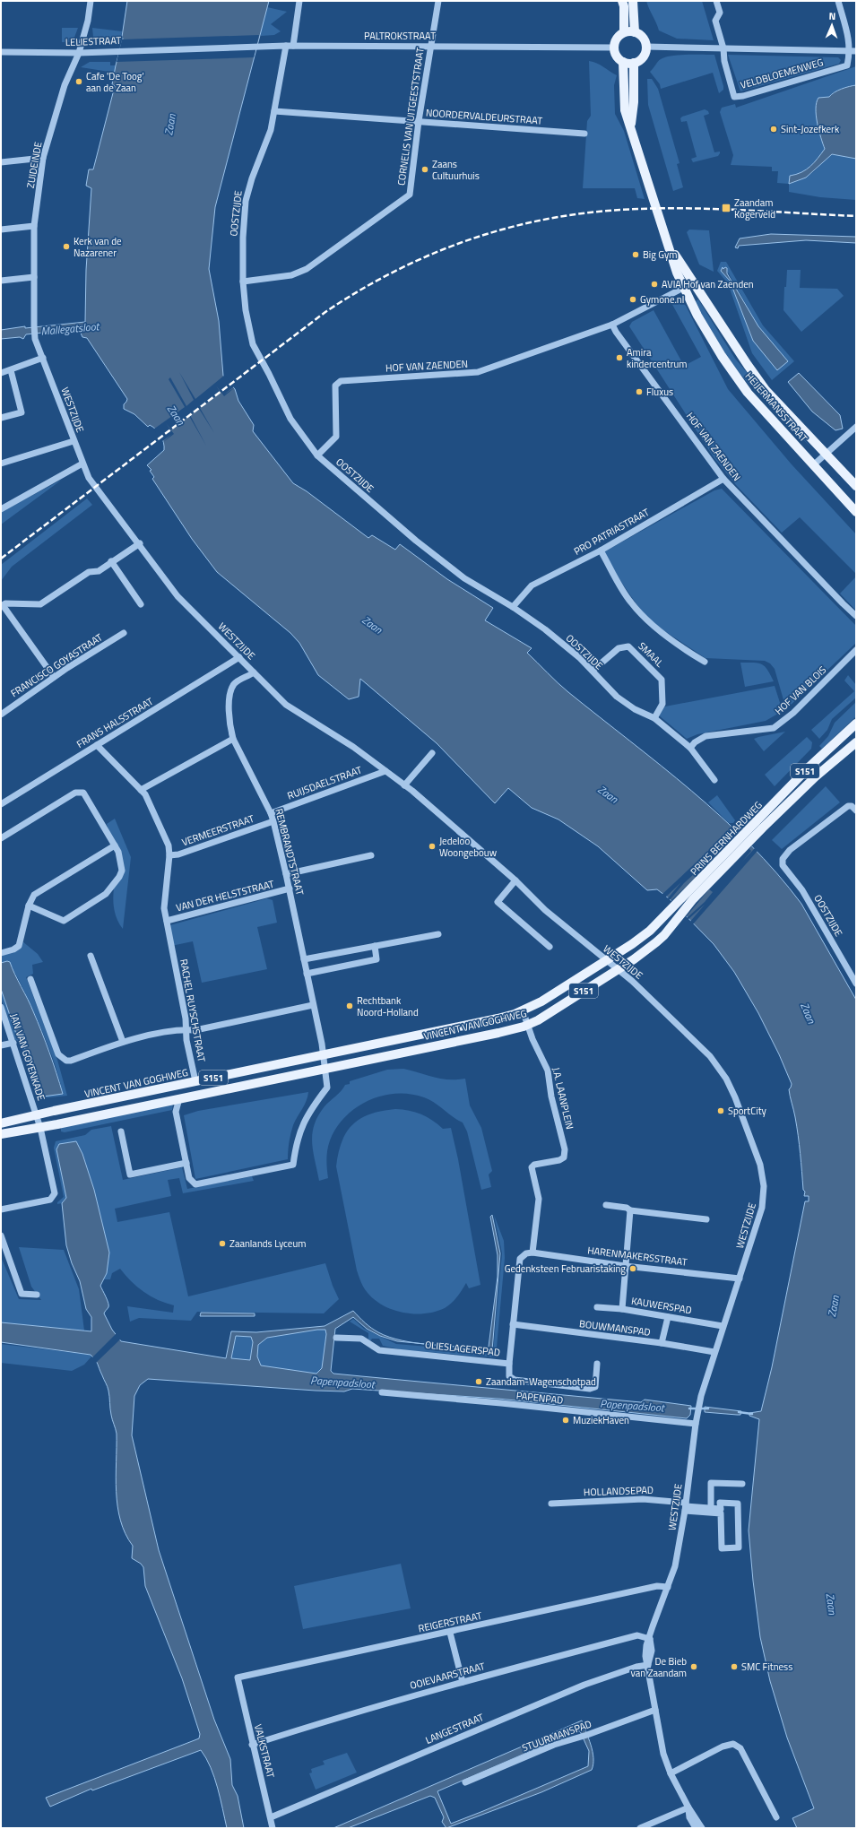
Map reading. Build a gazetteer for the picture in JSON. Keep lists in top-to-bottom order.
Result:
{
  "streets": {
    "main road": [
      "HEIJERMANSSTRAAT",
      "S151",
      "PRINS BERNHARDWEG",
      "VINCENT VAN GOGHWEG"
    ],
    "street": [
      "PALTROKSTRAAT",
      "LELIESTRAAT",
      "VELDBLOEMENWEG",
      "CORNELIS VAN UITGEESTSTRAAT",
      "NOORDERVALDEURSTRAAT",
      "ZUIDEINDE",
      "OOSTZIJDE",
      "HOF VAN ZAENDEN",
      "WESTZIJDE",
      "PRO PATRIASTRAAT",
      "SMAAL",
      "FRANCISCO GOYASTRAAT",
      "HOF VAN BLOIS",
      "FRANS HALSSTRAAT",
      "RUIJSDAELSTRAAT",
      "VERMEERSTRAAT",
      "REMBRANDTSTRAAT",
      "VAN DER HELSTSTRAAT",
      "RACHEL RUYSCHSTRAAT",
      "JAN VAN GOYENKADE",
      "J.A. LAANPLEIN",
      "HARENMAKERSSTRAAT",
      "KAUWERSPAD",
      "BOUWMANSPAD",
      "OLIESLAGERSPAD",
      "PAPENPAD",
      "HOLLANDSEPAD",
      "REIGERSTRAAT",
      "OOIEVAARSTRAAT",
      "LANGESTRAAT",
      "STUURMANSPAD",
      "VALKSTRAAT"
    ]
  },
  "crossings": [
    ["PALTROKSTRAAT", "LELIESTRAAT"],
    ["PALTROKSTRAAT", "VELDBLOEMENWEG"],
    ["PALTROKSTRAAT", "CORNELIS VAN UITGEESTSTRAAT"],
    ["PALTROKSTRAAT", "OOSTZIJDE"],
    ["PALTROKSTRAAT", "HEIJERMANSSTRAAT"],
    ["LELIESTRAAT", "ZUIDEINDE"],
    ["VELDBLOEMENWEG", "HEIJERMANSSTRAAT"],
    ["CORNELIS VAN UITGEESTSTRAAT", "NOORDERVALDEURSTRAAT"],
    ["CORNELIS VAN UITGEESTSTRAAT", "OOSTZIJDE"],
    ["NOORDERVALDEURSTRAAT", "OOSTZIJDE"],
    ["ZUIDEINDE", "WESTZIJDE"],
    ["OOSTZIJDE", "HOF VAN ZAENDEN"],
    ["OOSTZIJDE", "PRO PATRIASTRAAT"],
    ["OOSTZIJDE", "SMAAL"],
    ["OOSTZIJDE", "HOF VAN BLOIS"],
    ["HOF VAN ZAENDEN", "HEIJERMANSSTRAAT"],
    ["HOF VAN ZAENDEN", "PRO PATRIASTRAAT"],
    ["WESTZIJDE", "FRANS HALSSTRAAT"],
    ["WESTZIJDE", "RUIJSDAELSTRAAT"],
    ["WESTZIJDE", "PRINS BERNHARDWEG"],
    ["WESTZIJDE", "REMBRANDTSTRAAT"],
    ["WESTZIJDE", "VINCENT VAN GOGHWEG"],
    ["WESTZIJDE", "HARENMAKERSSTRAAT"],
    ["WESTZIJDE", "KAUWERSPAD"],
    ["WESTZIJDE", "BOUWMANSPAD"],
    ["WESTZIJDE", "PAPENPAD"],
    ["WESTZIJDE", "HOLLANDSEPAD"],
    ["WESTZIJDE", "REIGERSTRAAT"],
    ["WESTZIJDE", "OOIEVAARSTRAAT"],
    ["WESTZIJDE", "LANGESTRAAT"],
    ["WESTZIJDE", "STUURMANSPAD"],
    ["FRANS HALSSTRAAT", "RACHEL RUYSCHSTRAAT"],
    ["RUIJSDAELSTRAAT", "REMBRANDTSTRAAT"],
    ["VERMEERSTRAAT", "REMBRANDTSTRAAT"],
    ["VERMEERSTRAAT", "RACHEL RUYSCHSTRAAT"],
    ["PRINS BERNHARDWEG", "VINCENT VAN GOGHWEG"],
    ["REMBRANDTSTRAAT", "VAN DER HELSTSTRAAT"],
    ["REMBRANDTSTRAAT", "VINCENT VAN GOGHWEG"],
    ["VAN DER HELSTSTRAAT", "RACHEL RUYSCHSTRAAT"],
    ["RACHEL RUYSCHSTRAAT", "VINCENT VAN GOGHWEG"],
    ["VINCENT VAN GOGHWEG", "JAN VAN GOYENKADE"],
    ["VINCENT VAN GOGHWEG", "J.A. LAANPLEIN"],
    ["J.A. LAANPLEIN", "HARENMAKERSSTRAAT"],
    ["REIGERSTRAAT", "VALKSTRAAT"],
    ["OOIEVAARSTRAAT", "VALKSTRAAT"],
    ["LANGESTRAAT", "VALKSTRAAT"]
  ],
  "water": ["Zaan", "Mallegatsloot", "Papenpadsloot"],
  "places": {
    "other": [
      "Cafe 'De Toog' aan de Zaan",
      "Sint-Jozefkerk",
      "Zaans Cultuurhuis",
      "Kerk van de Nazarener",
      "Big Gym",
      "AVIA Hof van Zaenden",
      "Gymone.nl",
      "Amira kindercentrum",
      "Fluxus",
      "Jedeloo Woongebouw",
      "Rechtbank Noord-Holland",
      "SportCity",
      "Zaanlands Lyceum",
      "Gedenksteen Februaristaking",
      "Zaandam-Wagenschotpad",
      "MuziekHaven",
      "De Bieb van Zaandam",
      "SMC Fitness"
    ],
    "transit": ["Zaandam Kogerveld"]
  },
  "north": "top"
}
